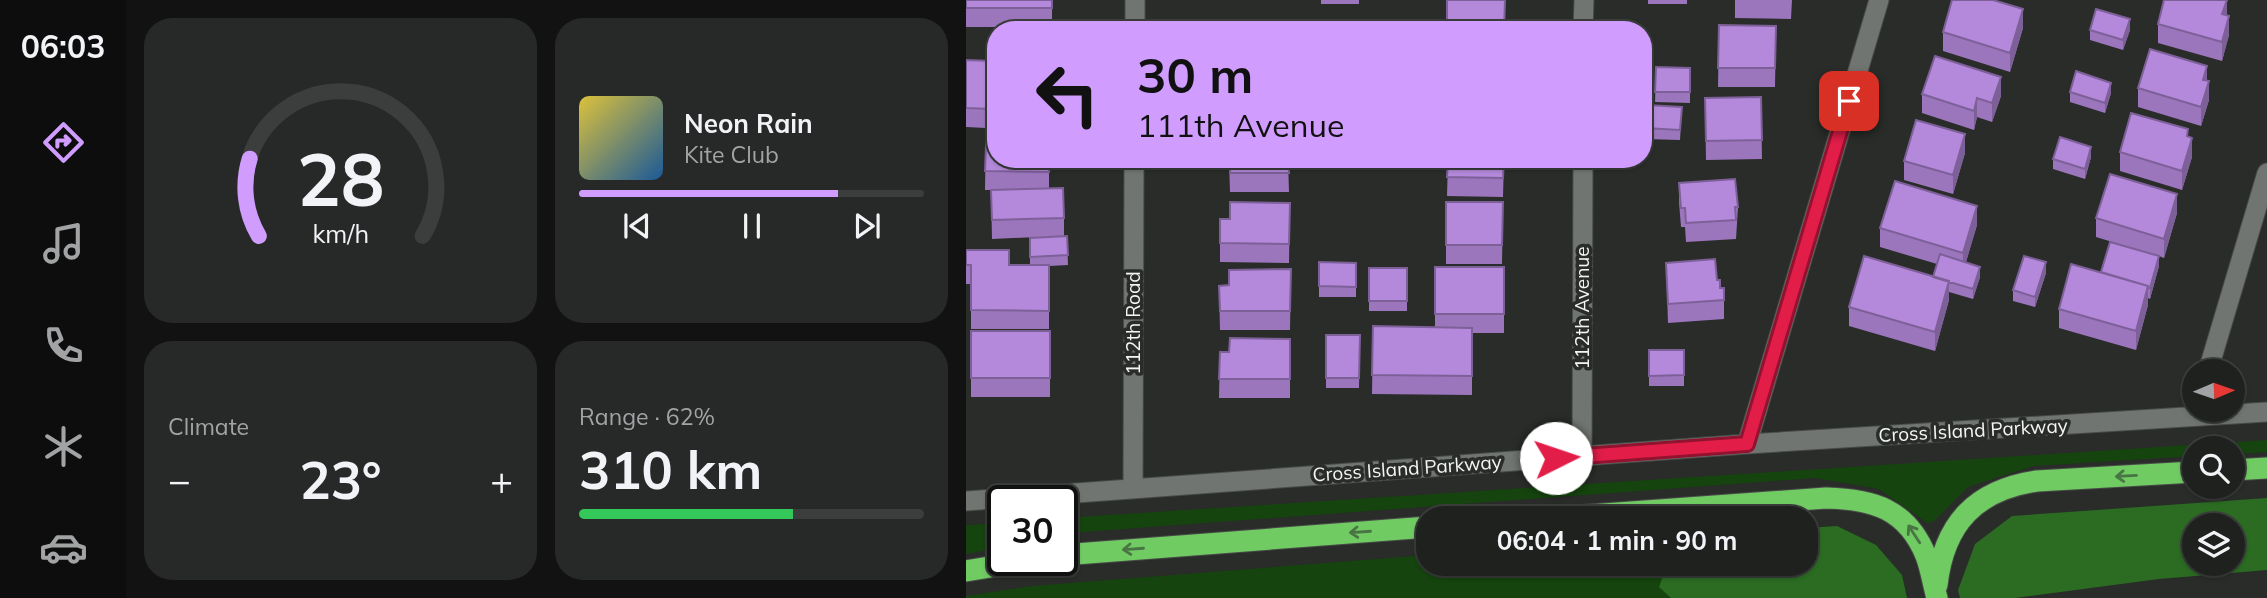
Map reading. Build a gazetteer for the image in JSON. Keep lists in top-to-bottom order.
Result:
{
  "streets": {
    "street": ["112th Avenue", "112th Road", "Cross Island Parkway"]
  },
  "crossings": [
    ["112th Avenue", "Cross Island Parkway"],
    ["112th Road", "Cross Island Parkway"]
  ],
  "north": "right",
  "page": {
    "tabs": "06:03",
    "turn": ["30 m", "111th Avenue"],
    "song": ["Neon Rain", "Kite Club"],
    "tile": [
      "Climate",
      ["Range · 62%", "310 km"]
    ],
    "heat": ["−", "23°", "+"],
    "limit": "30",
    "trip": "06:04 · 1 min · 90 m",
    "gauge": ["28", "km/h"]
  }
}
